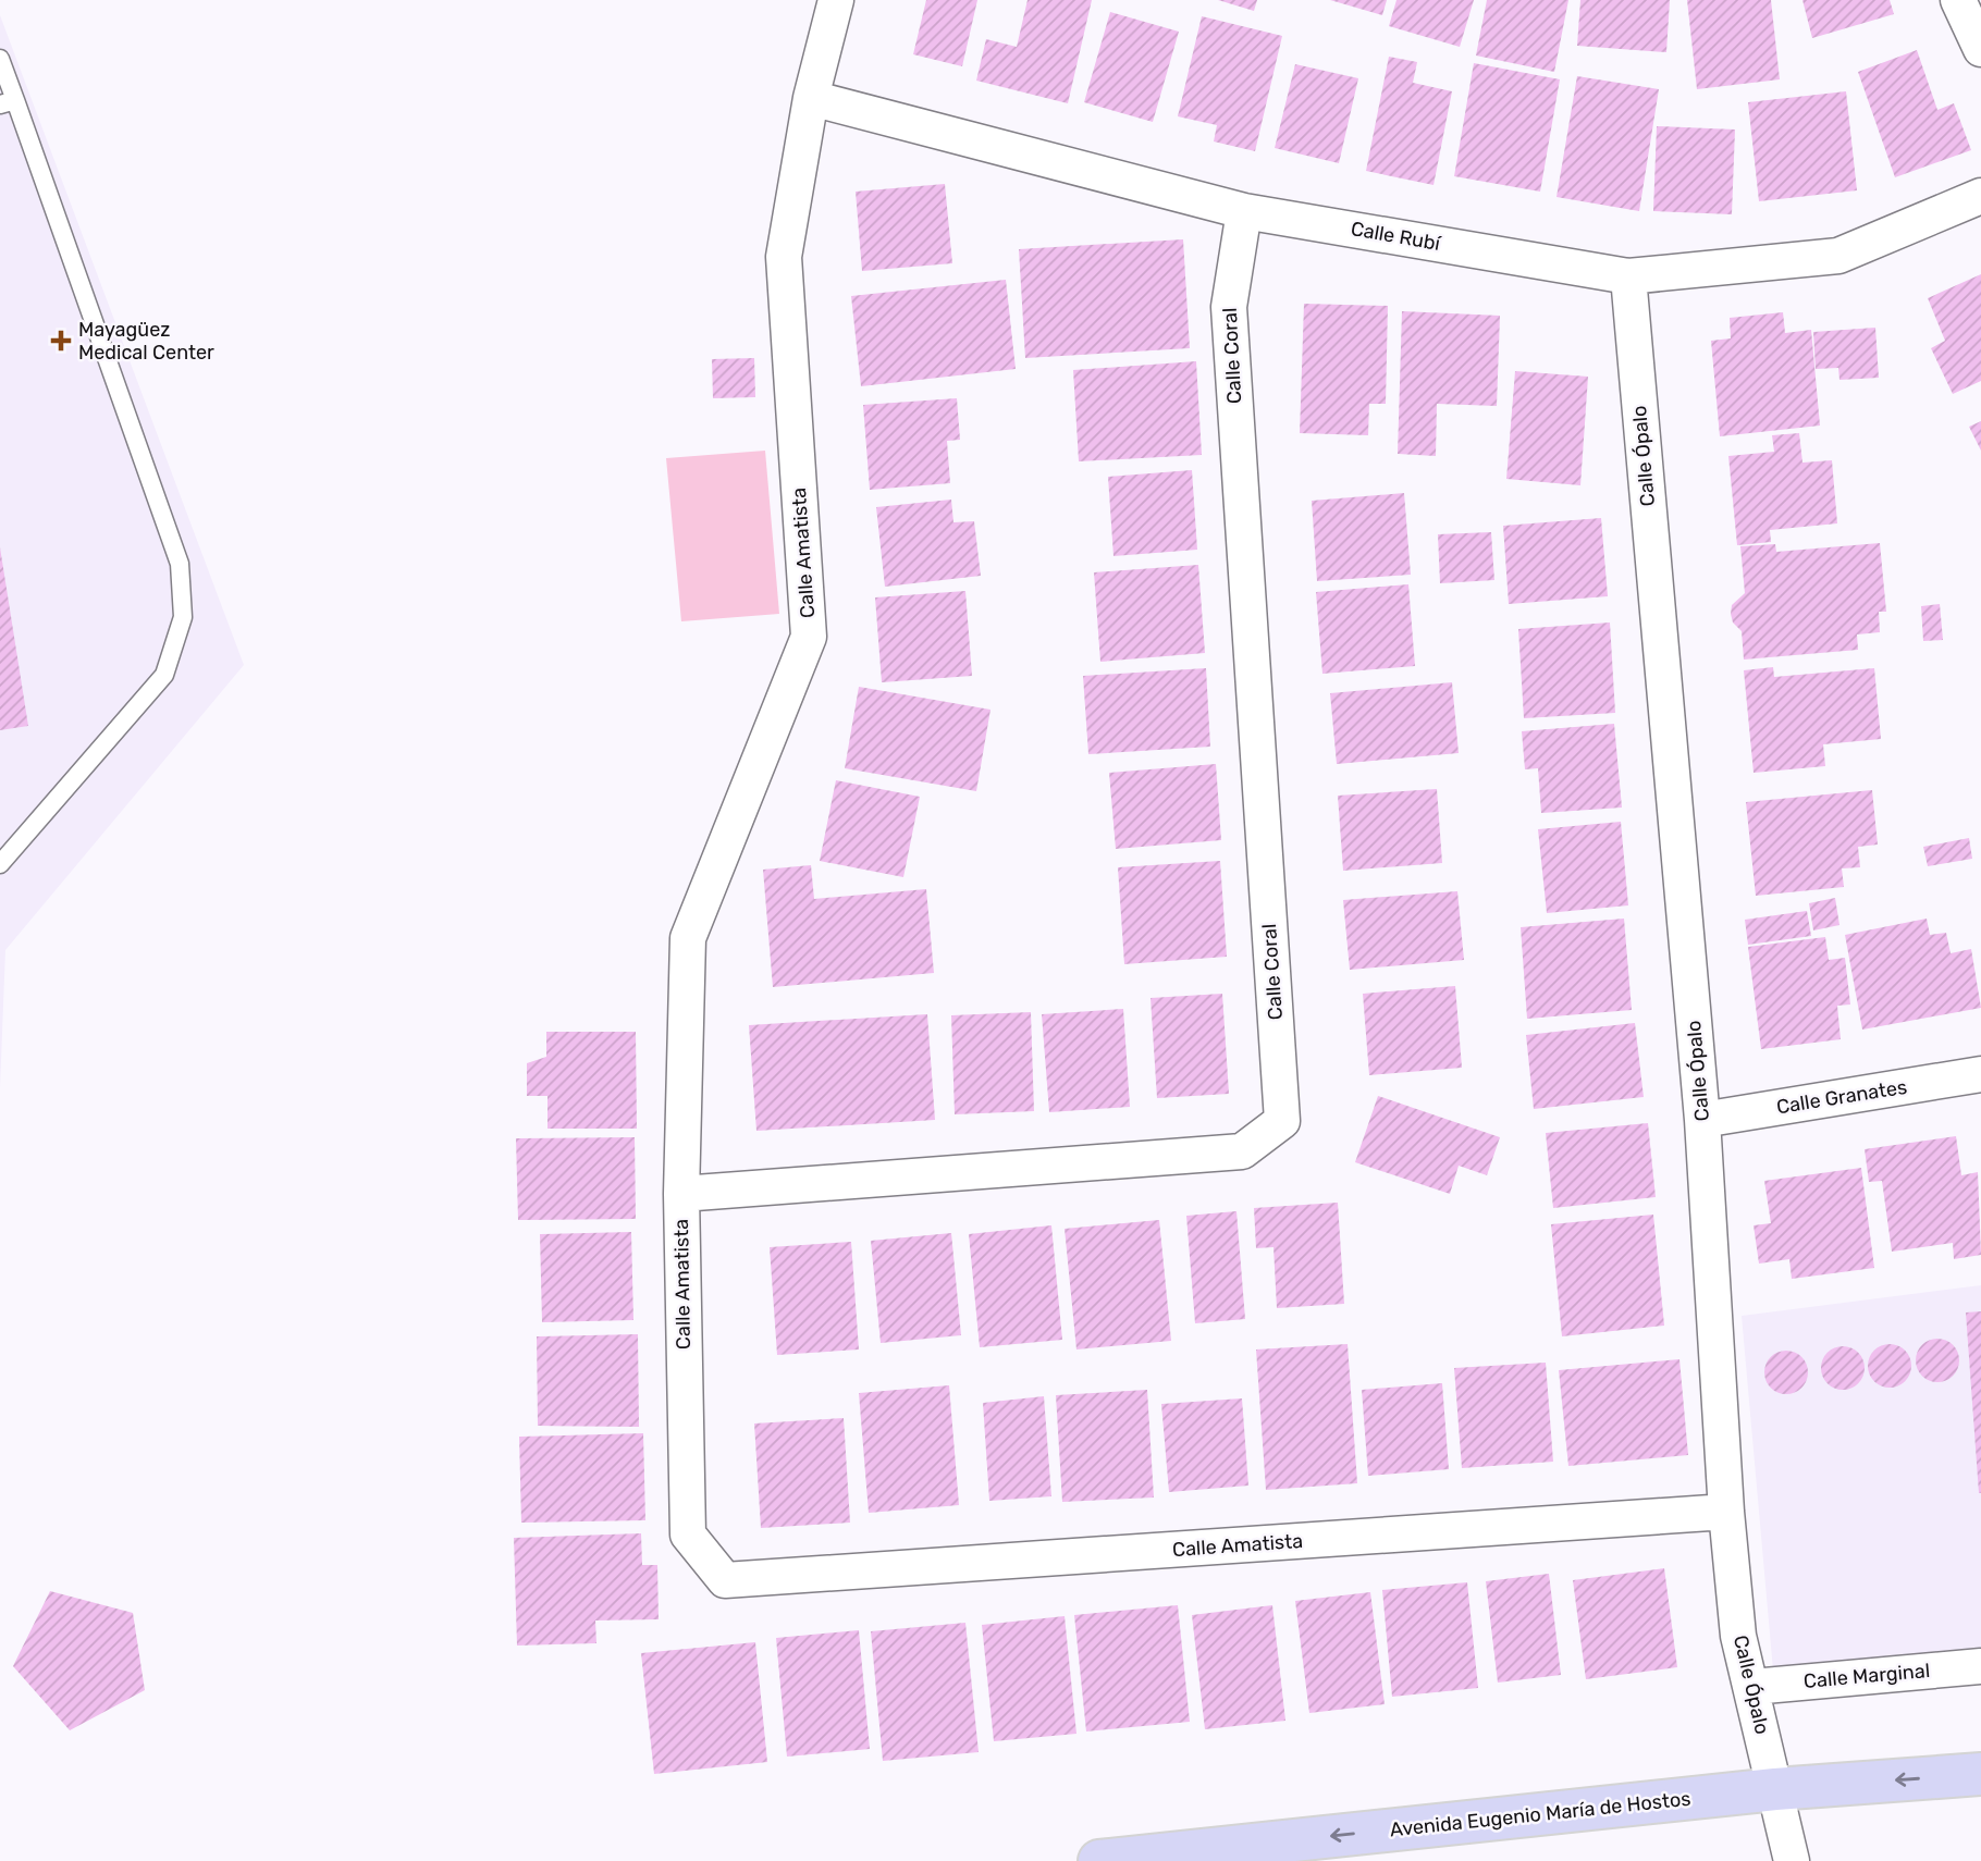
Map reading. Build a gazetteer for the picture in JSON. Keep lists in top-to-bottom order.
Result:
{
  "streets": {
    "highway": ["Avenida Eugenio María de Hostos"],
    "street": [
      "Calle Rubí",
      "Calle Coral",
      "Calle Ópalo",
      "Calle Amatista",
      "Calle Granates",
      "Calle Marginal"
    ]
  },
  "crossings": [
    ["Calle Rubí", "Calle Coral"],
    ["Calle Rubí", "Calle Ópalo"],
    ["Calle Rubí", "Calle Amatista"],
    ["Calle Coral", "Calle Amatista"],
    ["Calle Ópalo", "Calle Amatista"],
    ["Calle Ópalo", "Calle Granates"],
    ["Calle Ópalo", "Calle Marginal"],
    ["Calle Ópalo", "Avenida Eugenio María de Hostos"]
  ],
  "one_way": ["Avenida Eugenio María de Hostos"],
  "places": {
    "health": ["Mayagüez Medical Center"]
  }
}
